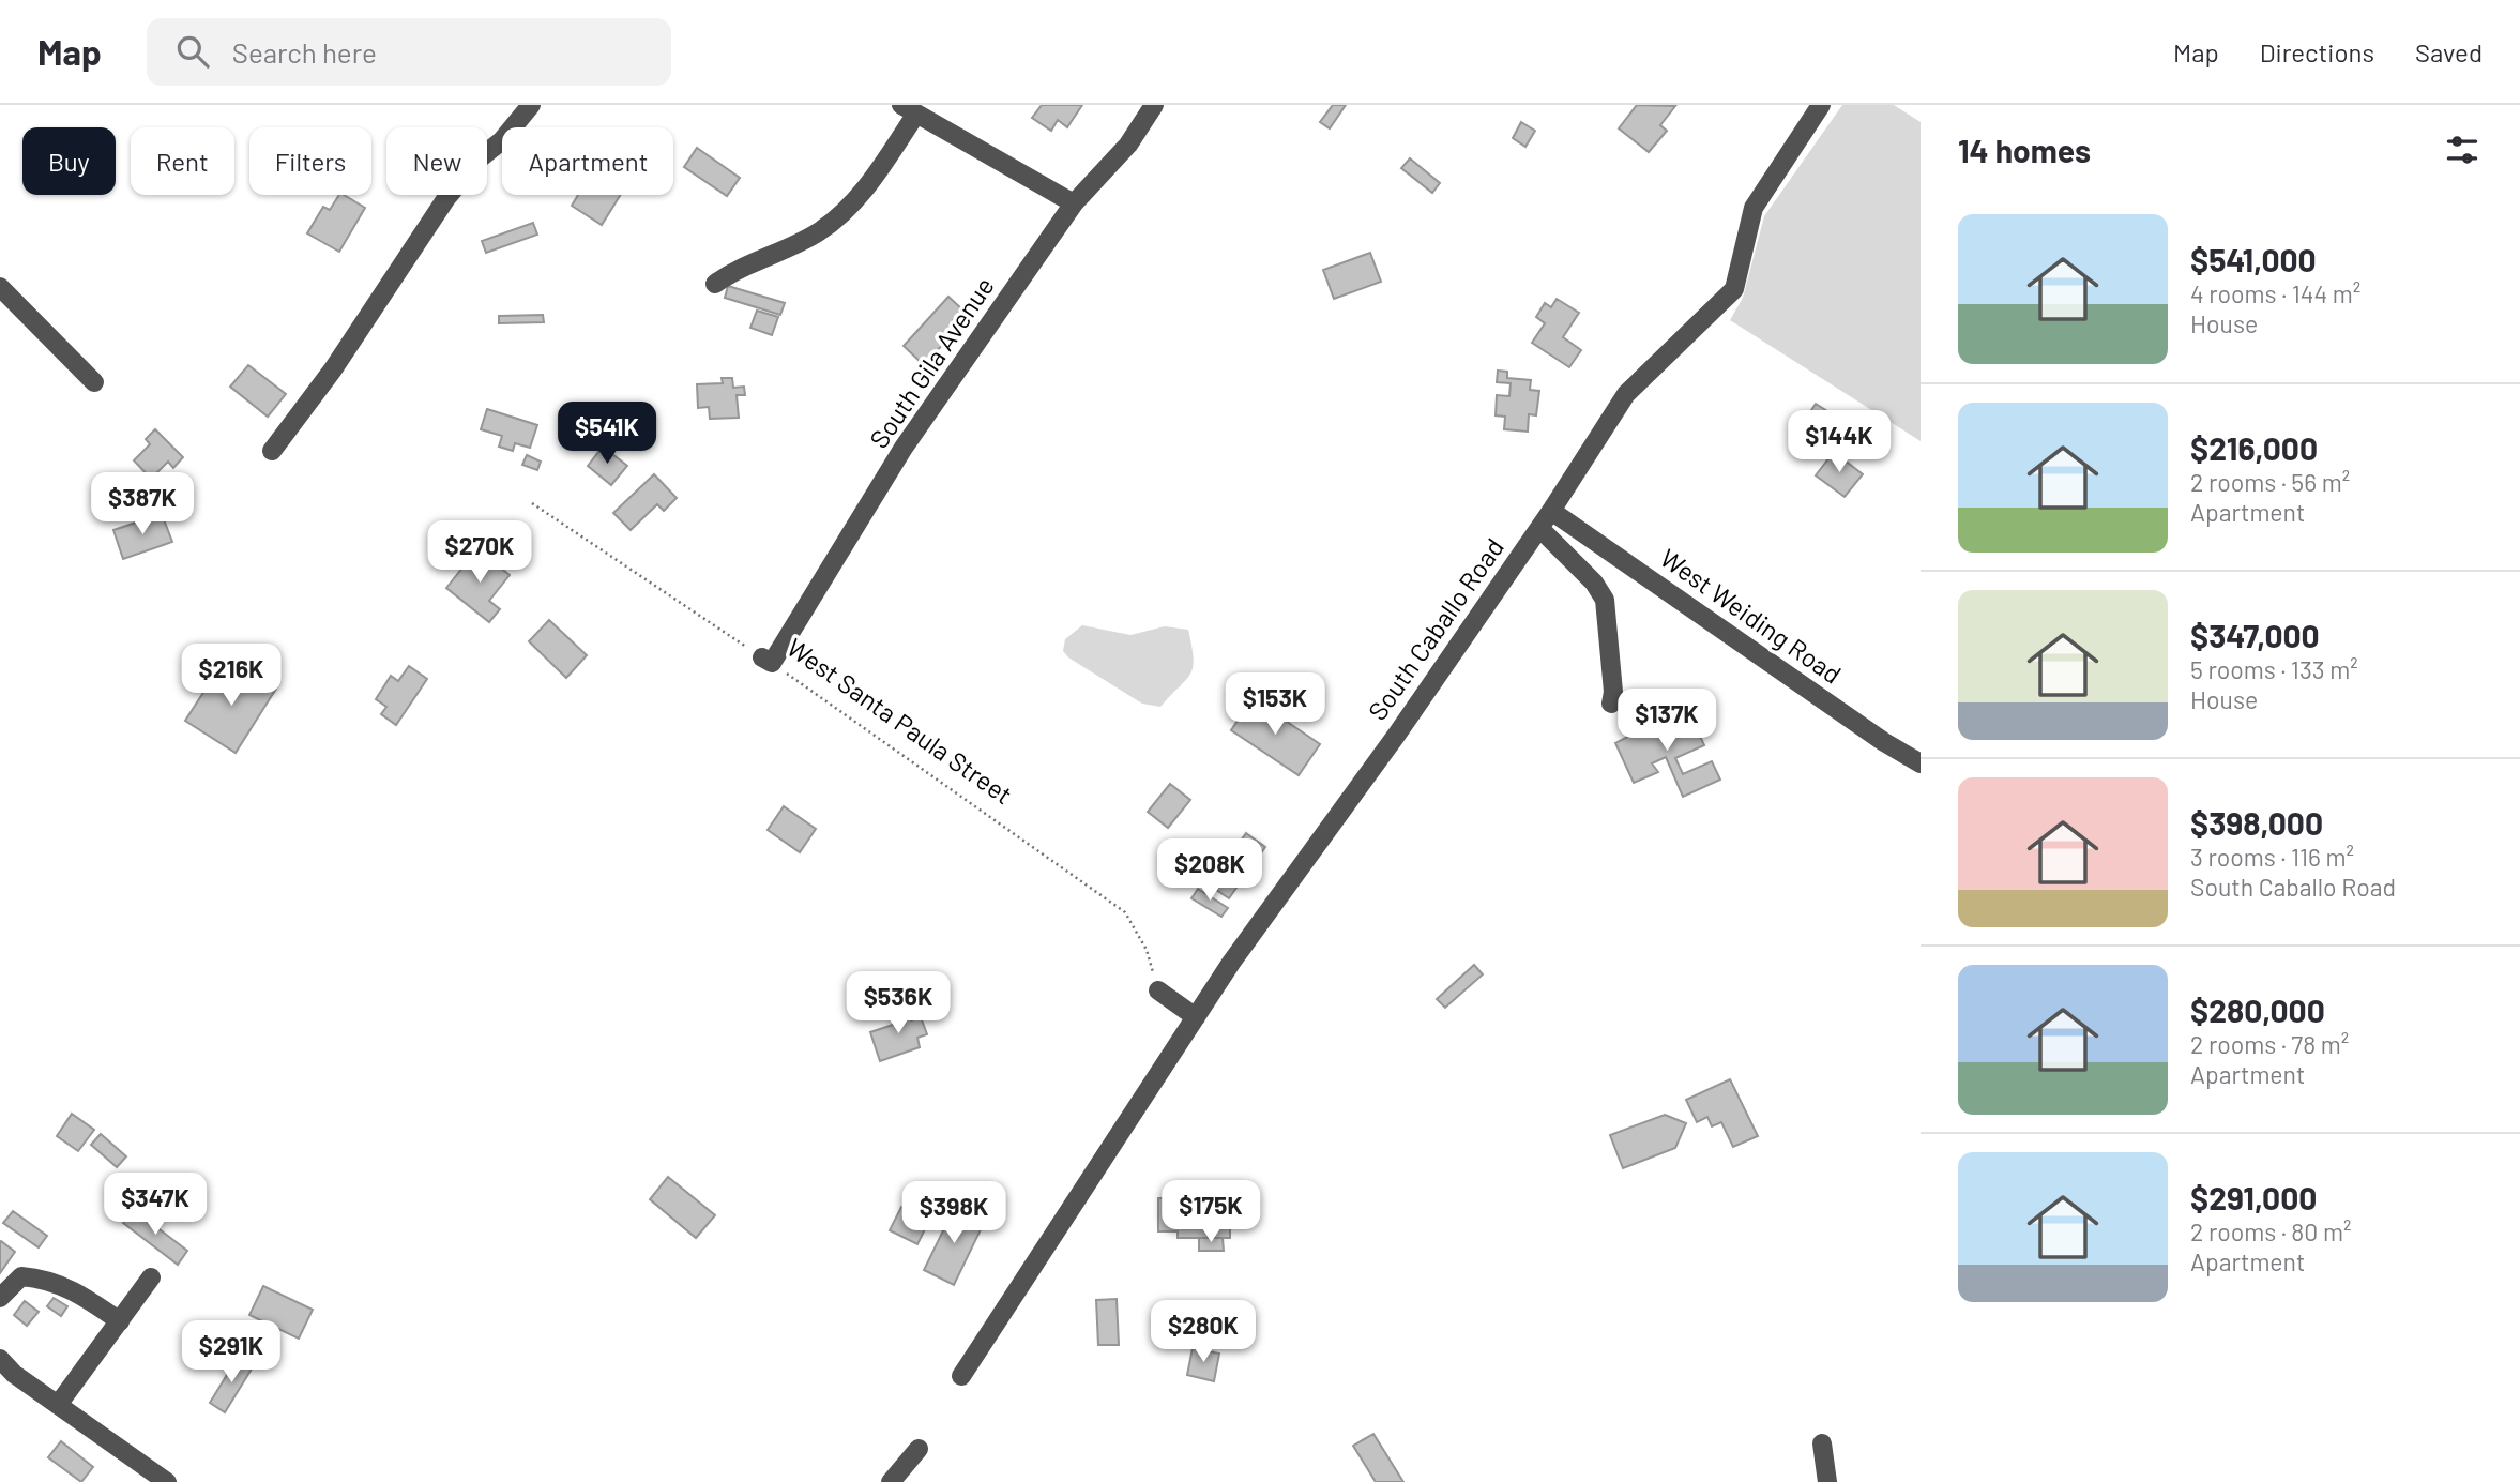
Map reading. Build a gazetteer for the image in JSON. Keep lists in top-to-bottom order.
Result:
{
  "streets": {
    "street": ["South Gila Avenue", "West Weiding Road", "South Caballo Road"],
    "path": ["West Santa Paula Street"]
  },
  "crossings": [
    ["South Gila Avenue", "West Santa Paula Street"],
    ["West Weiding Road", "South Caballo Road"]
  ],
  "page": {
    "header": "Map",
    "search": "Search here",
    "nav": ["Map", "Directions", "Saved"],
    "heading": "14 homes",
    "chip": [
      "Buy",
      "Rent",
      "Filters",
      "New",
      "Apartment"
    ],
    "list": [
      {
        "name": "$541,000",
        "note": "4 rooms · 144 m² · House"
      },
      {
        "name": "$216,000",
        "note": "2 rooms · 56 m² · Apartment"
      },
      {
        "name": "$347,000",
        "note": "5 rooms · 133 m² · House"
      },
      {
        "name": "$398,000",
        "note": "3 rooms · 116 m² · South Caballo Road"
      },
      {
        "name": "$280,000",
        "note": "2 rooms · 78 m² · Apartment"
      },
      {
        "name": "$291,000",
        "note": "2 rooms · 80 m² · Apartment"
      }
    ],
    "price": [
      "$541K",
      "$144K",
      "$387K",
      "$270K",
      "$216K",
      "$153K",
      "$137K",
      "$208K",
      "$536K",
      "$347K",
      "$175K",
      "$398K",
      "$280K",
      "$291K"
    ]
  }
}
